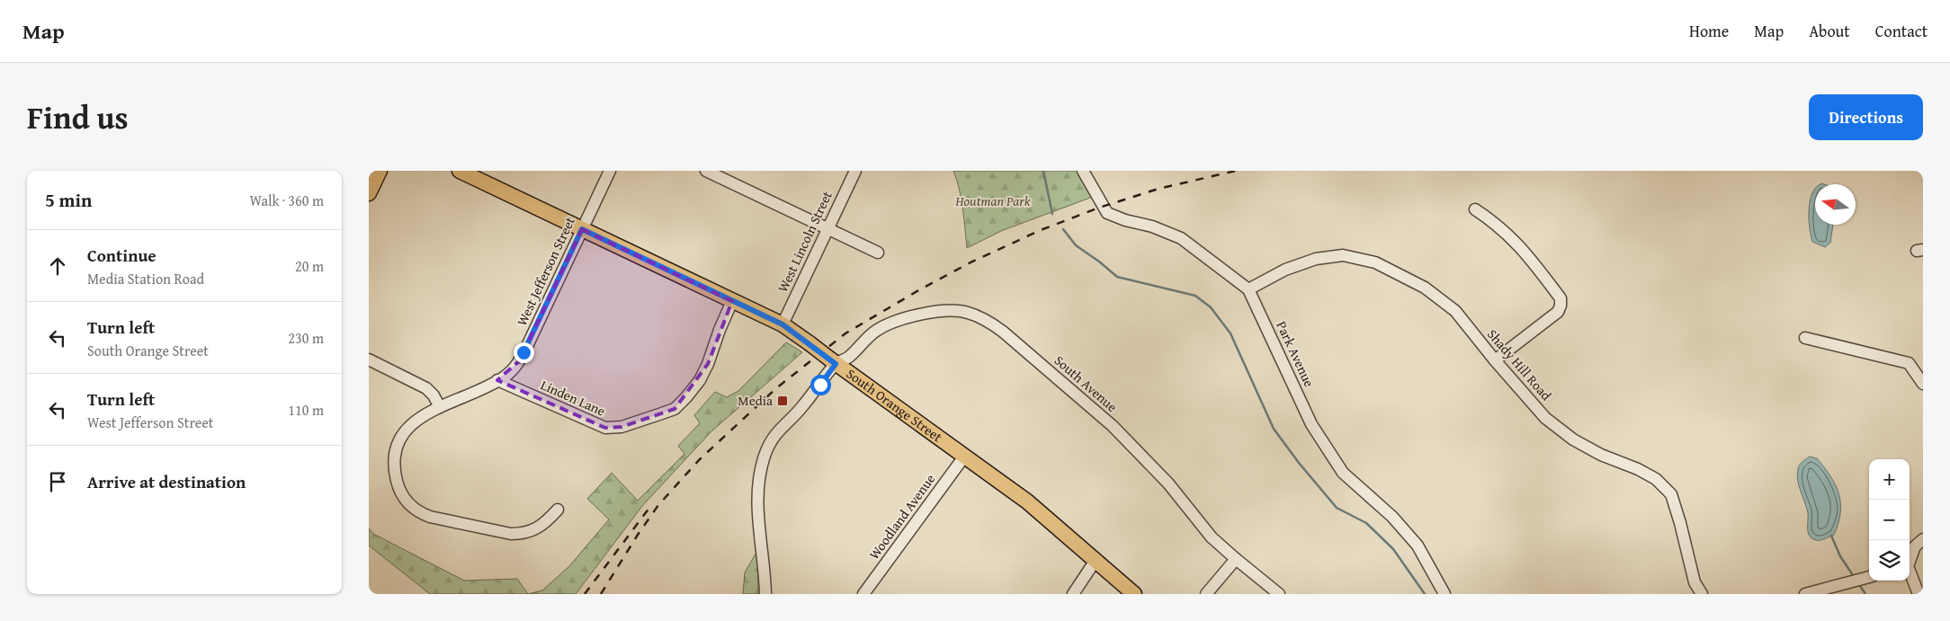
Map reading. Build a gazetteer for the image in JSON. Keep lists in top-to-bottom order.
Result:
{
  "streets": {
    "main road": ["South Orange Street"],
    "street": [
      "West Lincoln Street",
      "West Jefferson Street",
      "Park Avenue",
      "Shady Hill Road",
      "South Avenue",
      "Linden Lane",
      "Woodland Avenue"
    ]
  },
  "crossings": [
    ["West Lincoln Street", "South Orange Street"],
    ["West Jefferson Street", "Linden Lane"],
    ["West Jefferson Street", "South Orange Street"],
    ["Park Avenue", "Shady Hill Road"],
    ["South Avenue", "South Orange Street"],
    ["Linden Lane", "South Orange Street"],
    ["South Orange Street", "Woodland Avenue"]
  ],
  "parks": ["Houtman Park"],
  "places": {
    "transit": ["Media"]
  },
  "north": "left",
  "page": {
    "header": "Map",
    "nav": [
      "Home",
      "Map",
      "About",
      "Contact"
    ],
    "title": "Find us",
    "buttons": "Directions",
    "heading": ["5 min", "Walk · 360 m"],
    "list": [
      ["Continue", "Media Station Road", "20 m"],
      ["Turn left", "South Orange Street", "230 m"],
      ["Turn left", "West Jefferson Street", "110 m"],
      "Arrive at destination"
    ],
    "map_buttons": ["+", "−"]
  }
}
